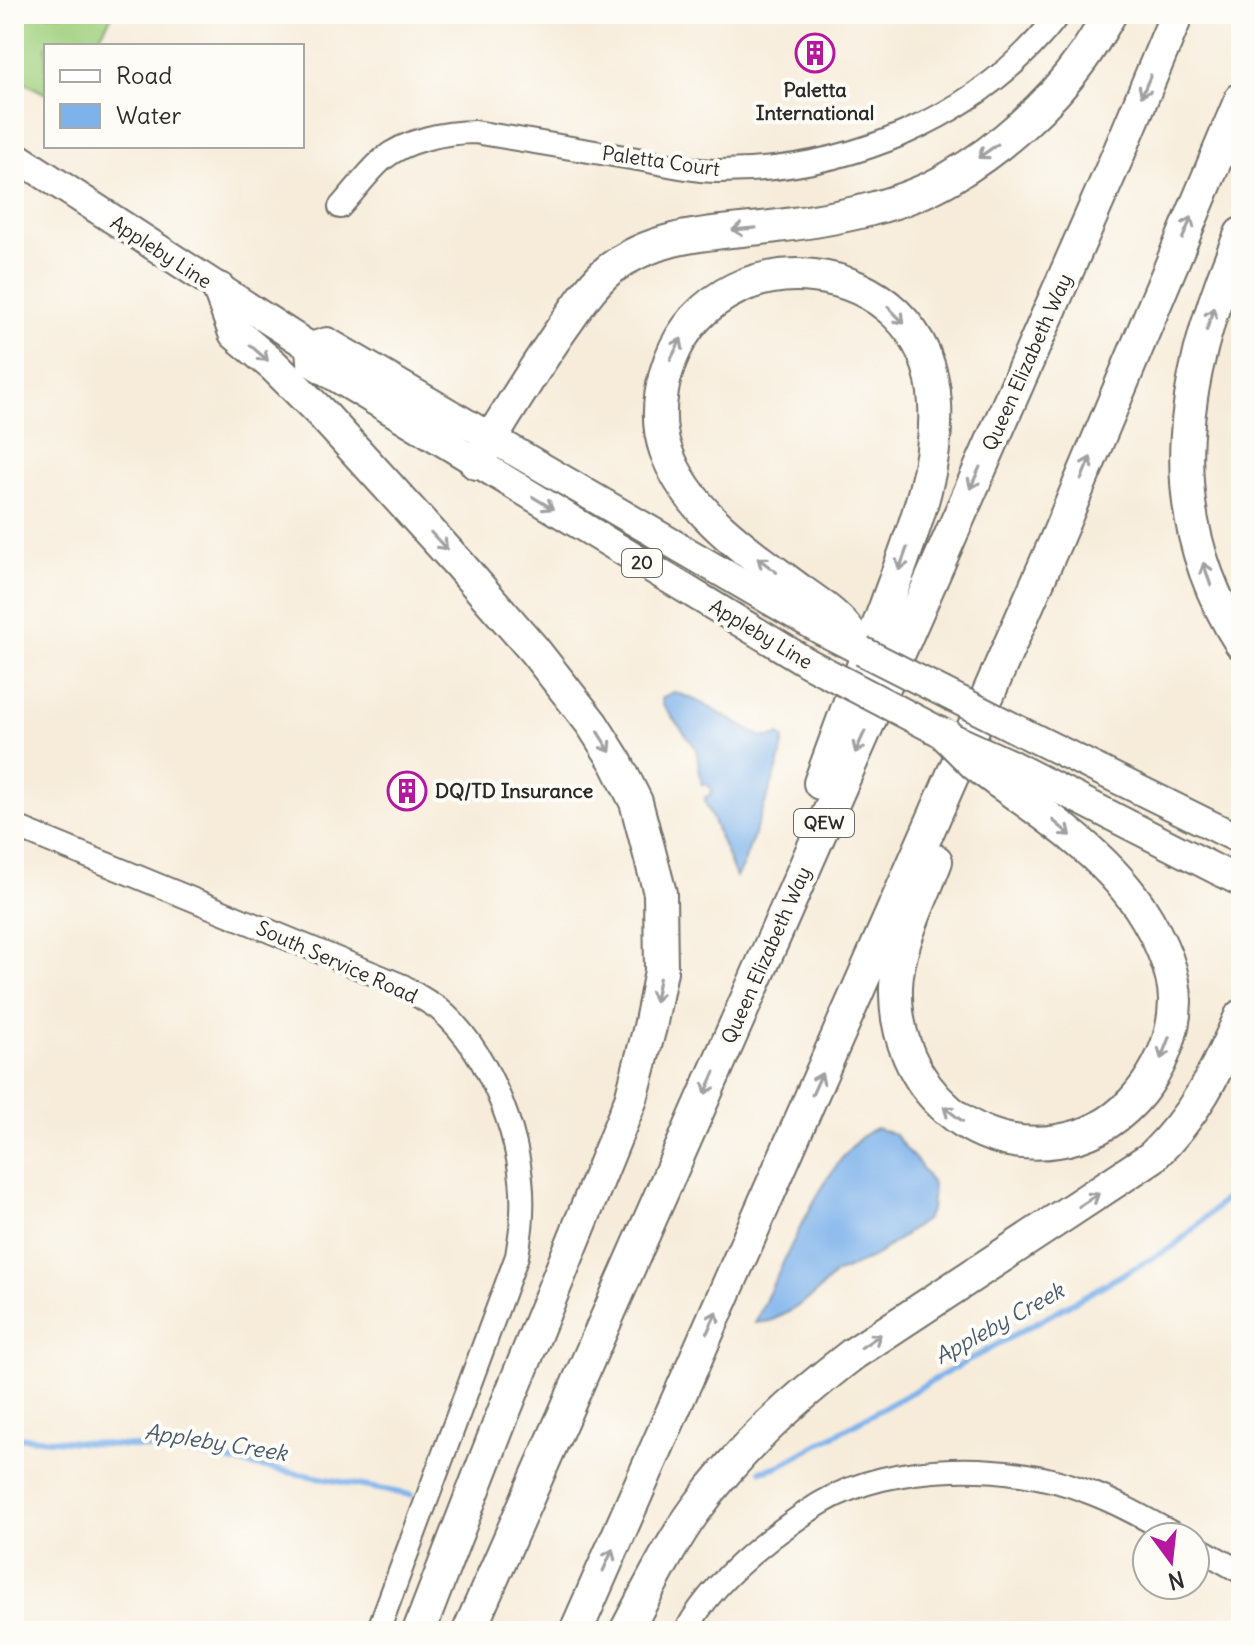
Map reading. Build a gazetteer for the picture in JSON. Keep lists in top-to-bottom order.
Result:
{
  "streets": {
    "highway": ["Queen Elizabeth Way", "QEW"],
    "main road": ["Appleby Line", "20"],
    "street": ["Paletta Court", "South Service Road"]
  },
  "water": ["Appleby Creek"],
  "places": {
    "building": ["Paletta International", "DQ/TD Insurance"]
  },
  "legend": ["Road", "Water"],
  "north": "bottom"
}
